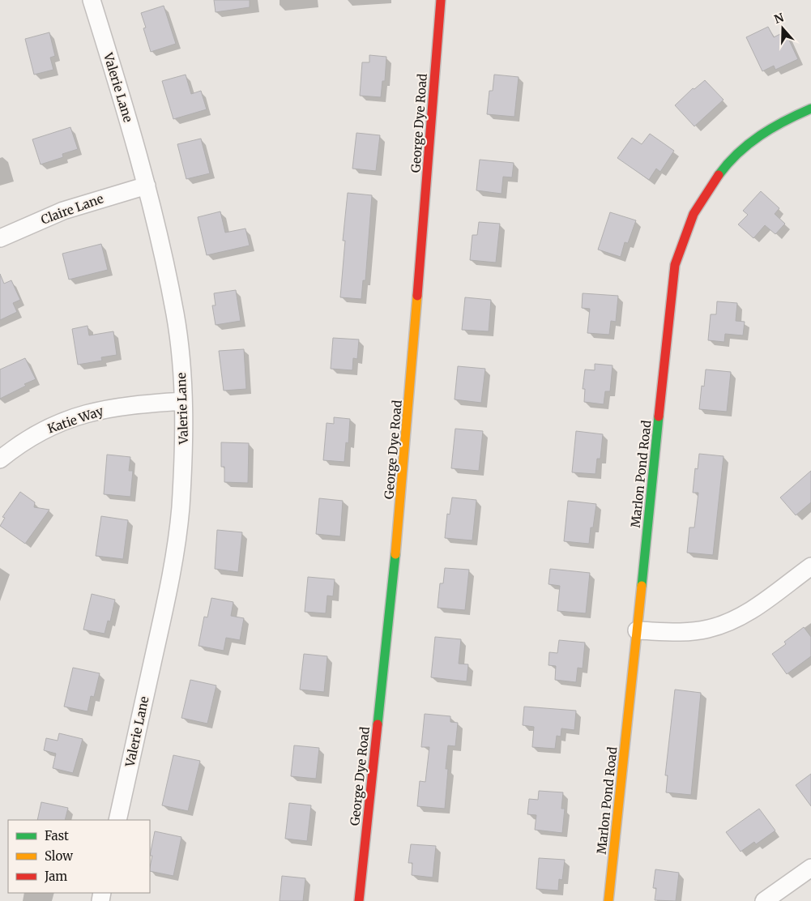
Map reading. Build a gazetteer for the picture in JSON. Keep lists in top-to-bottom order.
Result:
{
  "streets": {
    "street": [
      "Valerie Lane",
      "George Dye Road",
      "Claire Lane",
      "Katie Way",
      "Marlon Pond Road"
    ]
  },
  "crossings": [
    ["Valerie Lane", "Claire Lane"],
    ["Valerie Lane", "Katie Way"]
  ],
  "legend": ["Fast", "Slow", "Jam"],
  "north": "top"
}
